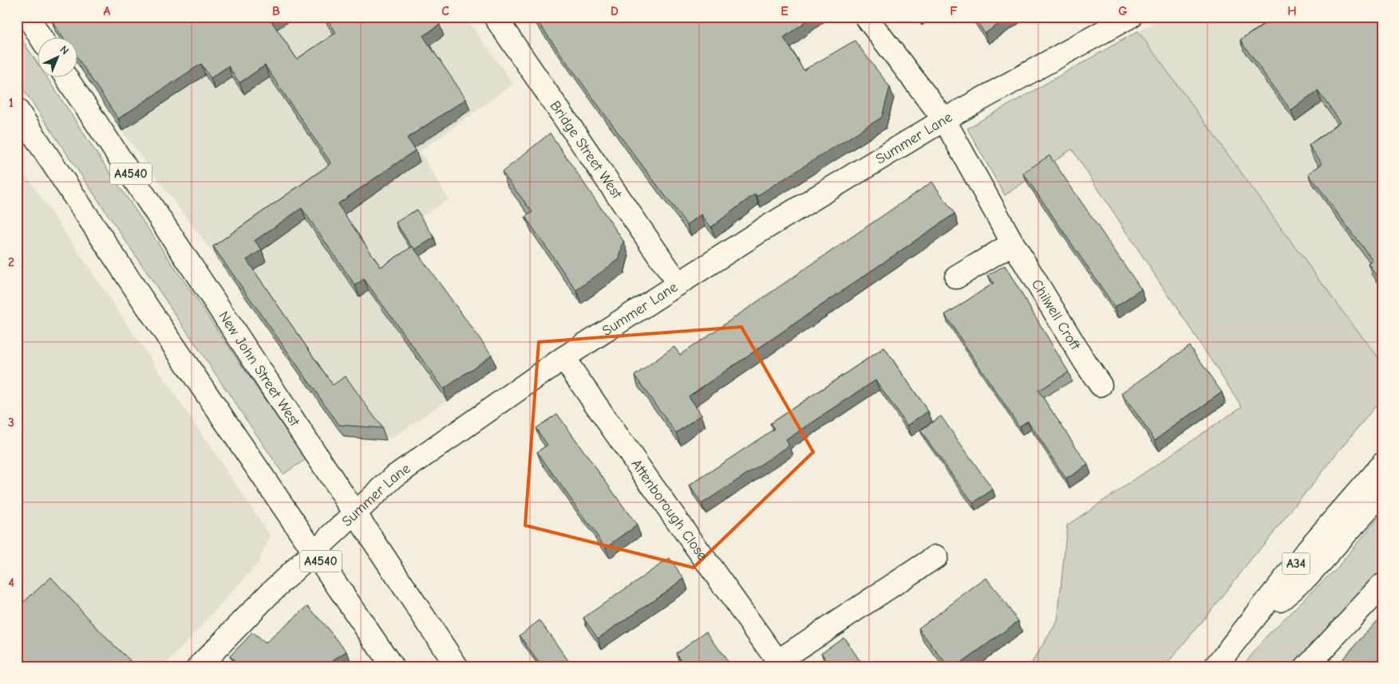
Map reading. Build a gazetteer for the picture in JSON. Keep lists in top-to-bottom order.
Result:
{
  "streets": {
    "main road": [
      "Summer Lane",
      "Bridge Street West",
      "A4540",
      "Chilwell Croft",
      "New John Street West",
      "Attenborough Close",
      "A34"
    ]
  },
  "crossings": [
    ["Summer Lane", "Bridge Street West"],
    ["Summer Lane", "A4540"],
    ["Summer Lane", "Chilwell Croft"],
    ["Summer Lane", "New John Street West"],
    ["Summer Lane", "Attenborough Close"]
  ],
  "north": "top right",
  "grid": {
    "columns": [
      "A",
      "B",
      "C",
      "D",
      "E",
      "F",
      "G",
      "H"
    ],
    "rows": [
      "1",
      "2",
      "3",
      "4"
    ]
  }
}
